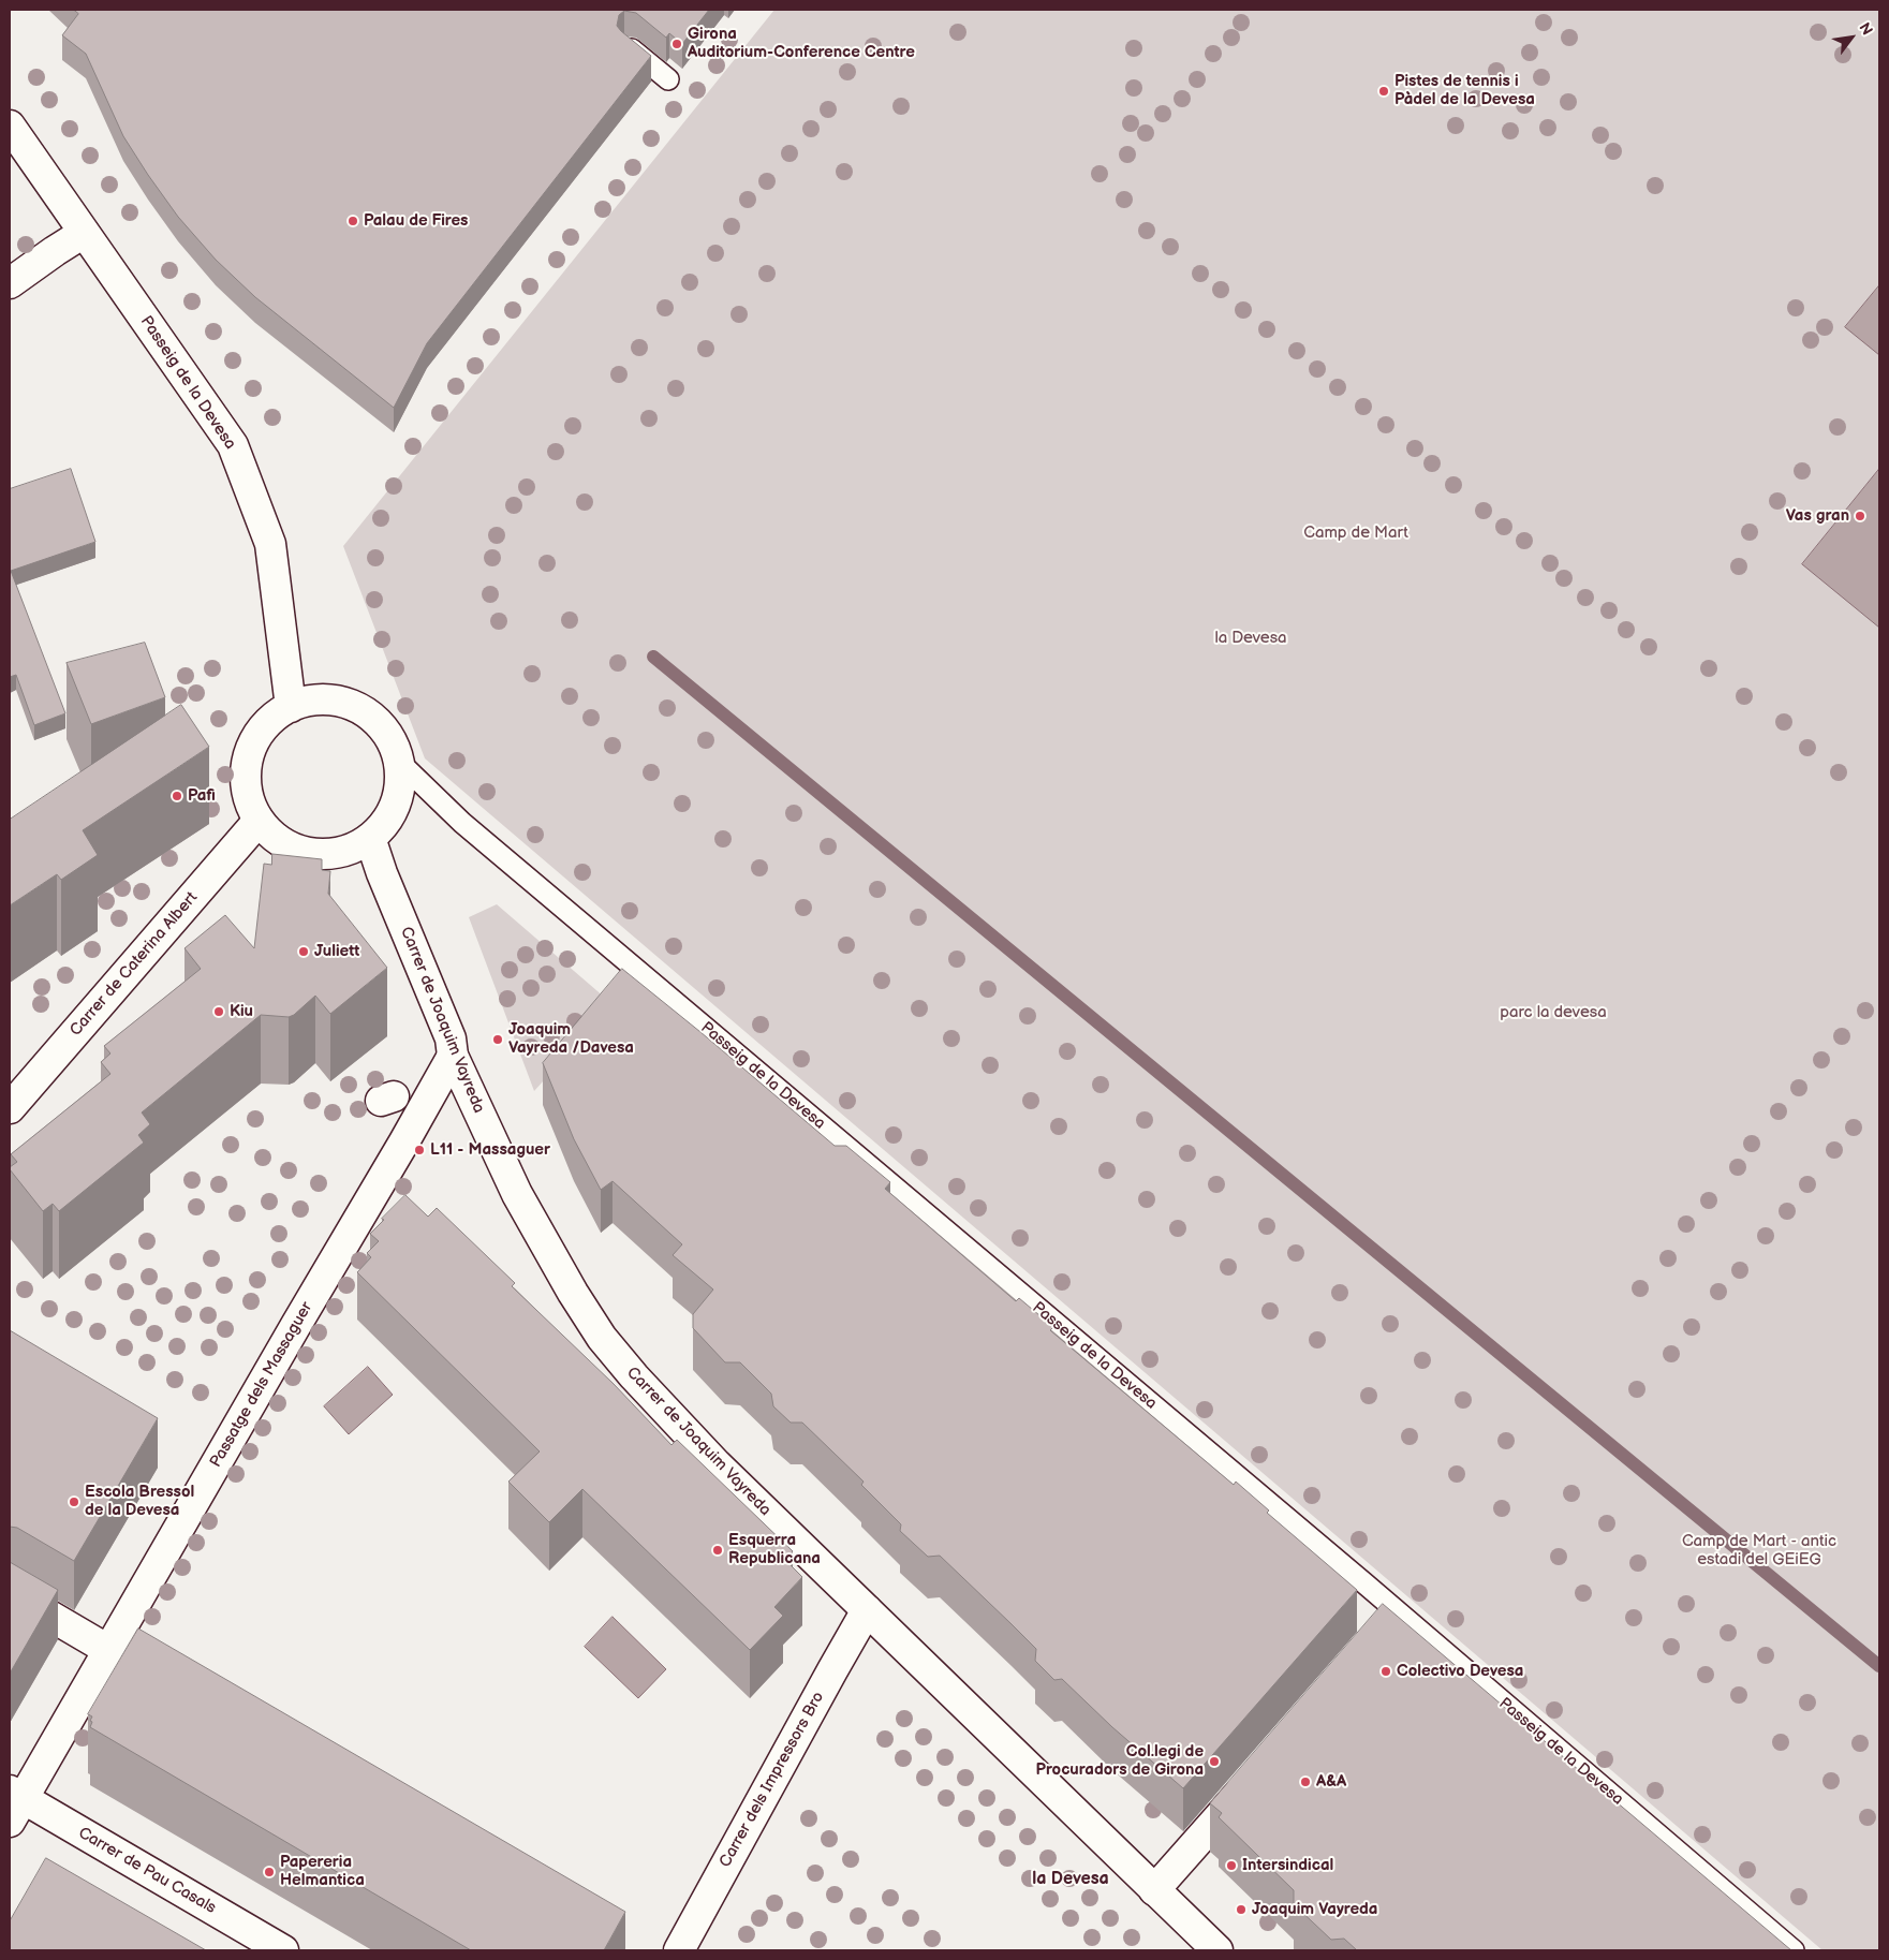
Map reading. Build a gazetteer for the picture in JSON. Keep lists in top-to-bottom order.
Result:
{
  "streets": {
    "street": [
      "Passeig de la Devesa",
      "Carrer de Caterina Albert",
      "Carrer de Joaquim Vayreda",
      "Passatge dels Massaguer",
      "Carrer dels Impressors Bro",
      "Carrer de Pau Casals"
    ]
  },
  "crossings": [
    ["Passeig de la Devesa", "Carrer de Caterina Albert"],
    ["Passeig de la Devesa", "Carrer de Joaquim Vayreda"],
    ["Carrer de Caterina Albert", "Carrer de Joaquim Vayreda"],
    ["Carrer de Joaquim Vayreda", "Passatge dels Massaguer"],
    ["Carrer de Joaquim Vayreda", "Carrer dels Impressors Bro"],
    ["Passatge dels Massaguer", "Carrer de Pau Casals"]
  ],
  "districts": ["la Devesa"],
  "parks": [
    "Camp de Mart",
    "la Devesa",
    "parc la devesa",
    "Camp de Mart - antic estadi del GEiEG"
  ],
  "places": [
    "Girona Auditorium-Conference Centre",
    "Pistes de tennis i Pàdel de la Devesa",
    "Palau de Fires",
    "Vas gran",
    "Pafi",
    "Juliett",
    "Kiu",
    "Joaquim Vayreda /Davesa",
    "L11 - Massaguer",
    "Escola Bressol de la Devesa",
    "Esquerra Republicana",
    "Colectivo Devesa",
    "Col.legi de Procuradors de Girona",
    "A&A",
    "Intersindical",
    "Papereria Helmantica",
    "Joaquim Vayreda"
  ],
  "north": "top right"
}
